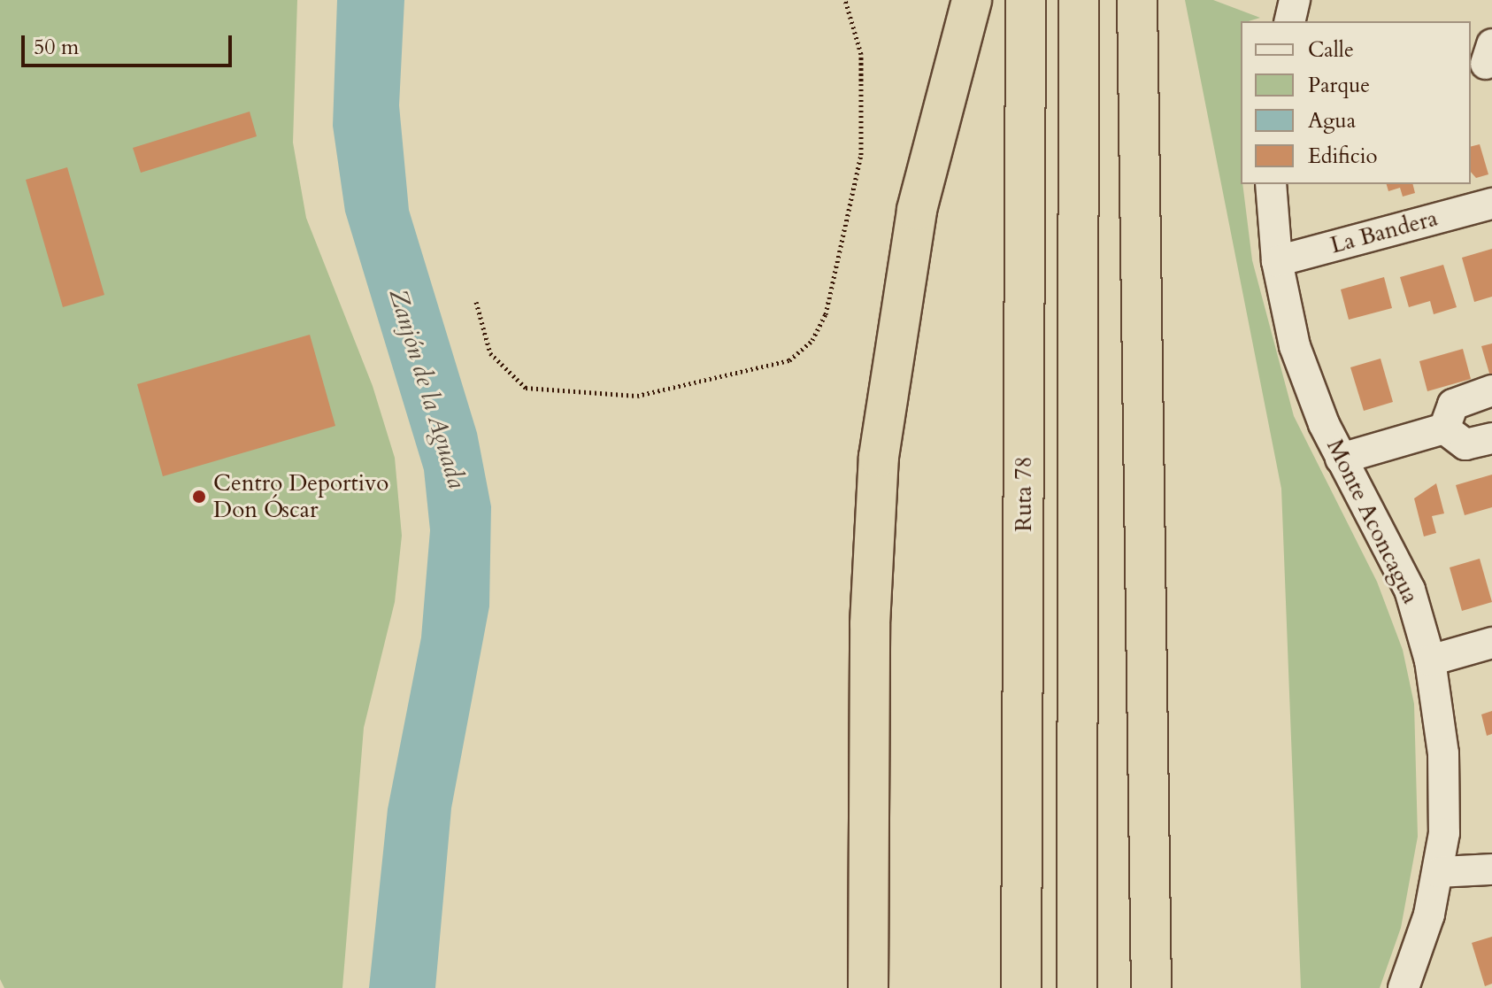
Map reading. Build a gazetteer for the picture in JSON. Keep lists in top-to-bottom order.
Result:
{
  "streets": {
    "highway": ["Ruta 78"],
    "street": ["La Bandera", "Monte Aconcagua"]
  },
  "crossings": [
    ["La Bandera", "Monte Aconcagua"]
  ],
  "water": ["Zanjón de la Aguada"],
  "places": ["Centro Deportivo Don Óscar"],
  "legend": [
    "Calle",
    "Parque",
    "Agua",
    "Edificio"
  ],
  "scale_bar": "50 m"
}
